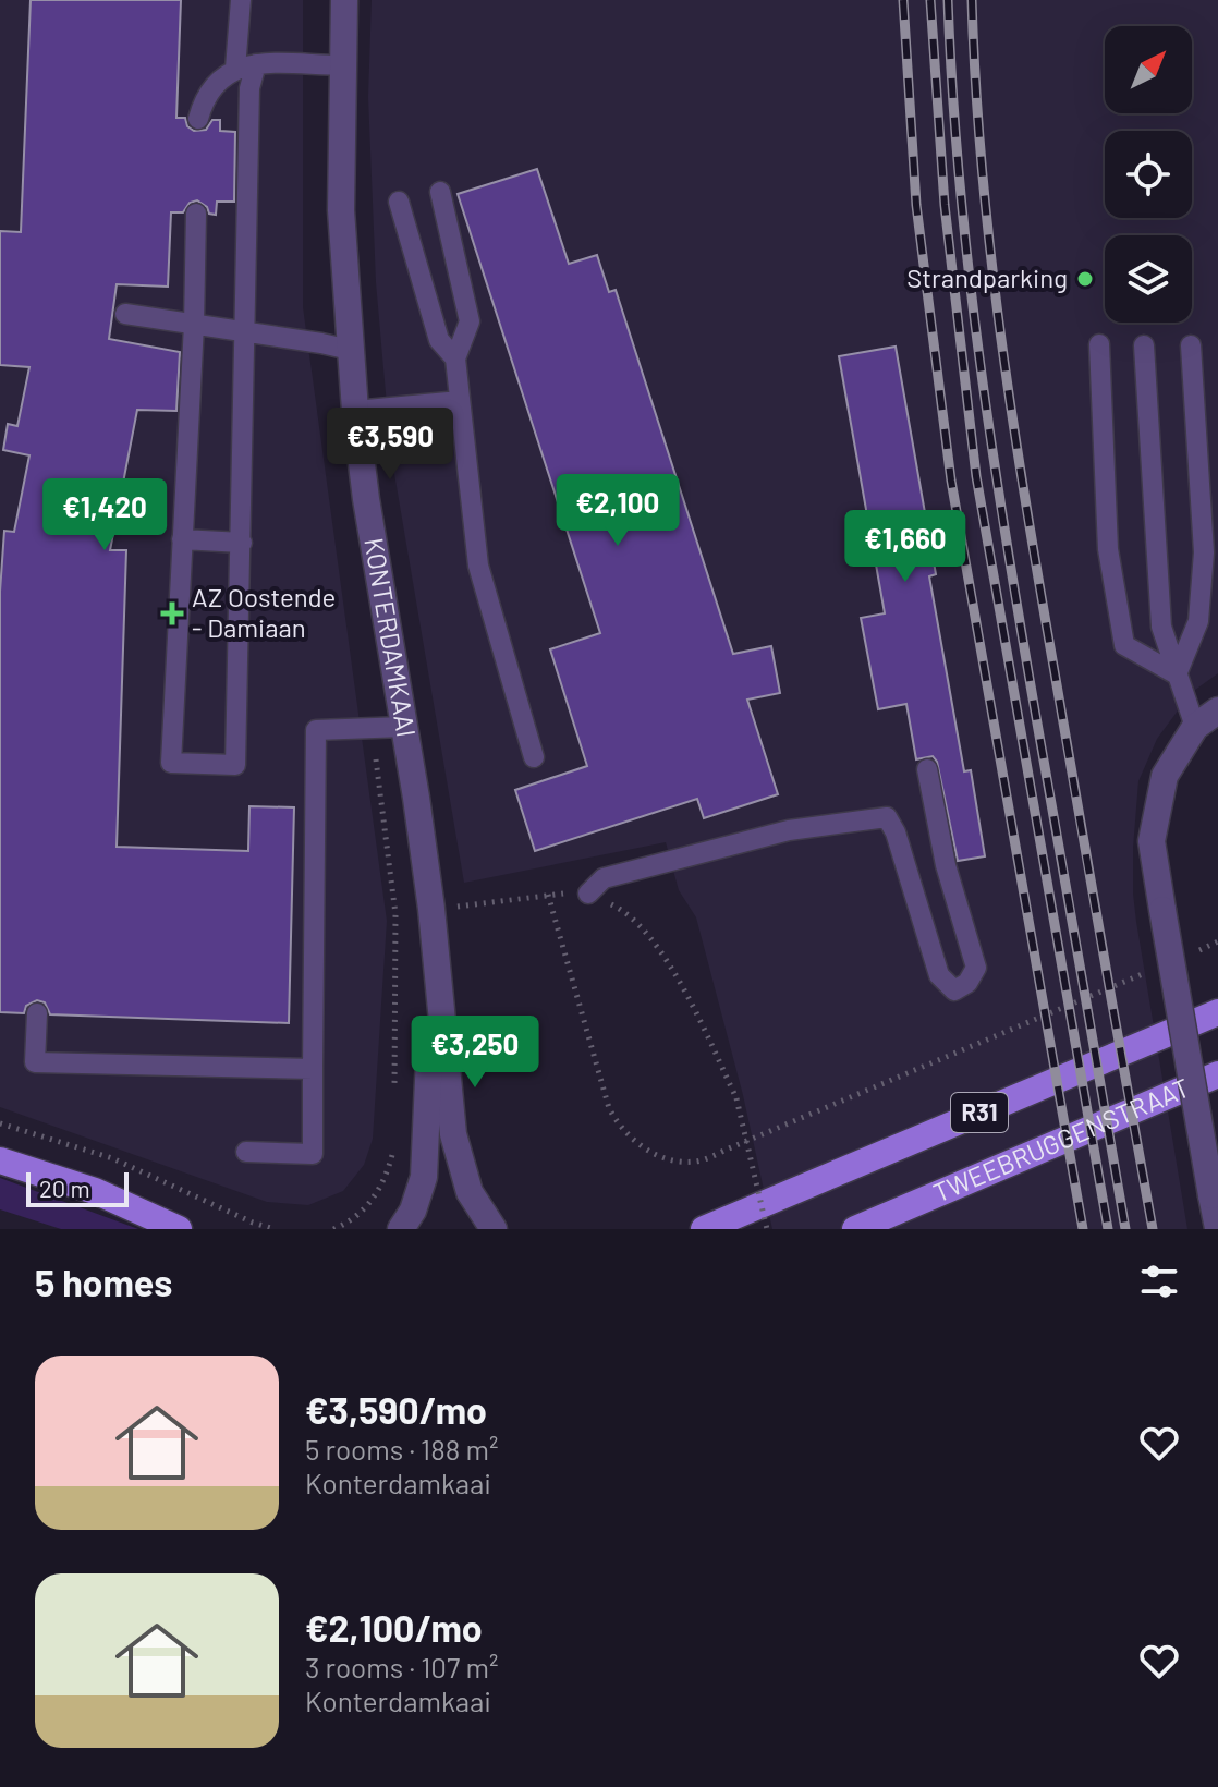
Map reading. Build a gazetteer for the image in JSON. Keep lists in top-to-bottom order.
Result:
{
  "streets": {
    "main road": ["R31", "TWEEBRUGGENSTRAAT"],
    "street": ["KONTERDAMKAAI"]
  },
  "places": {
    "other": ["Strandparking"],
    "health": ["AZ Oostende - Damiaan"]
  },
  "scale_bar": "20 m",
  "north": "top right",
  "page": {
    "price": [
      "€3,590",
      "€2,100",
      "€1,420",
      "€1,660",
      "€3,250"
    ],
    "scale": "20 m",
    "heading": "5 homes",
    "list": [
      {
        "name": "€3,590/mo",
        "note": "5 rooms · 188 m² · Konterdamkaai"
      },
      {
        "name": "€2,100/mo",
        "note": "3 rooms · 107 m² · Konterdamkaai"
      }
    ]
  }
}
